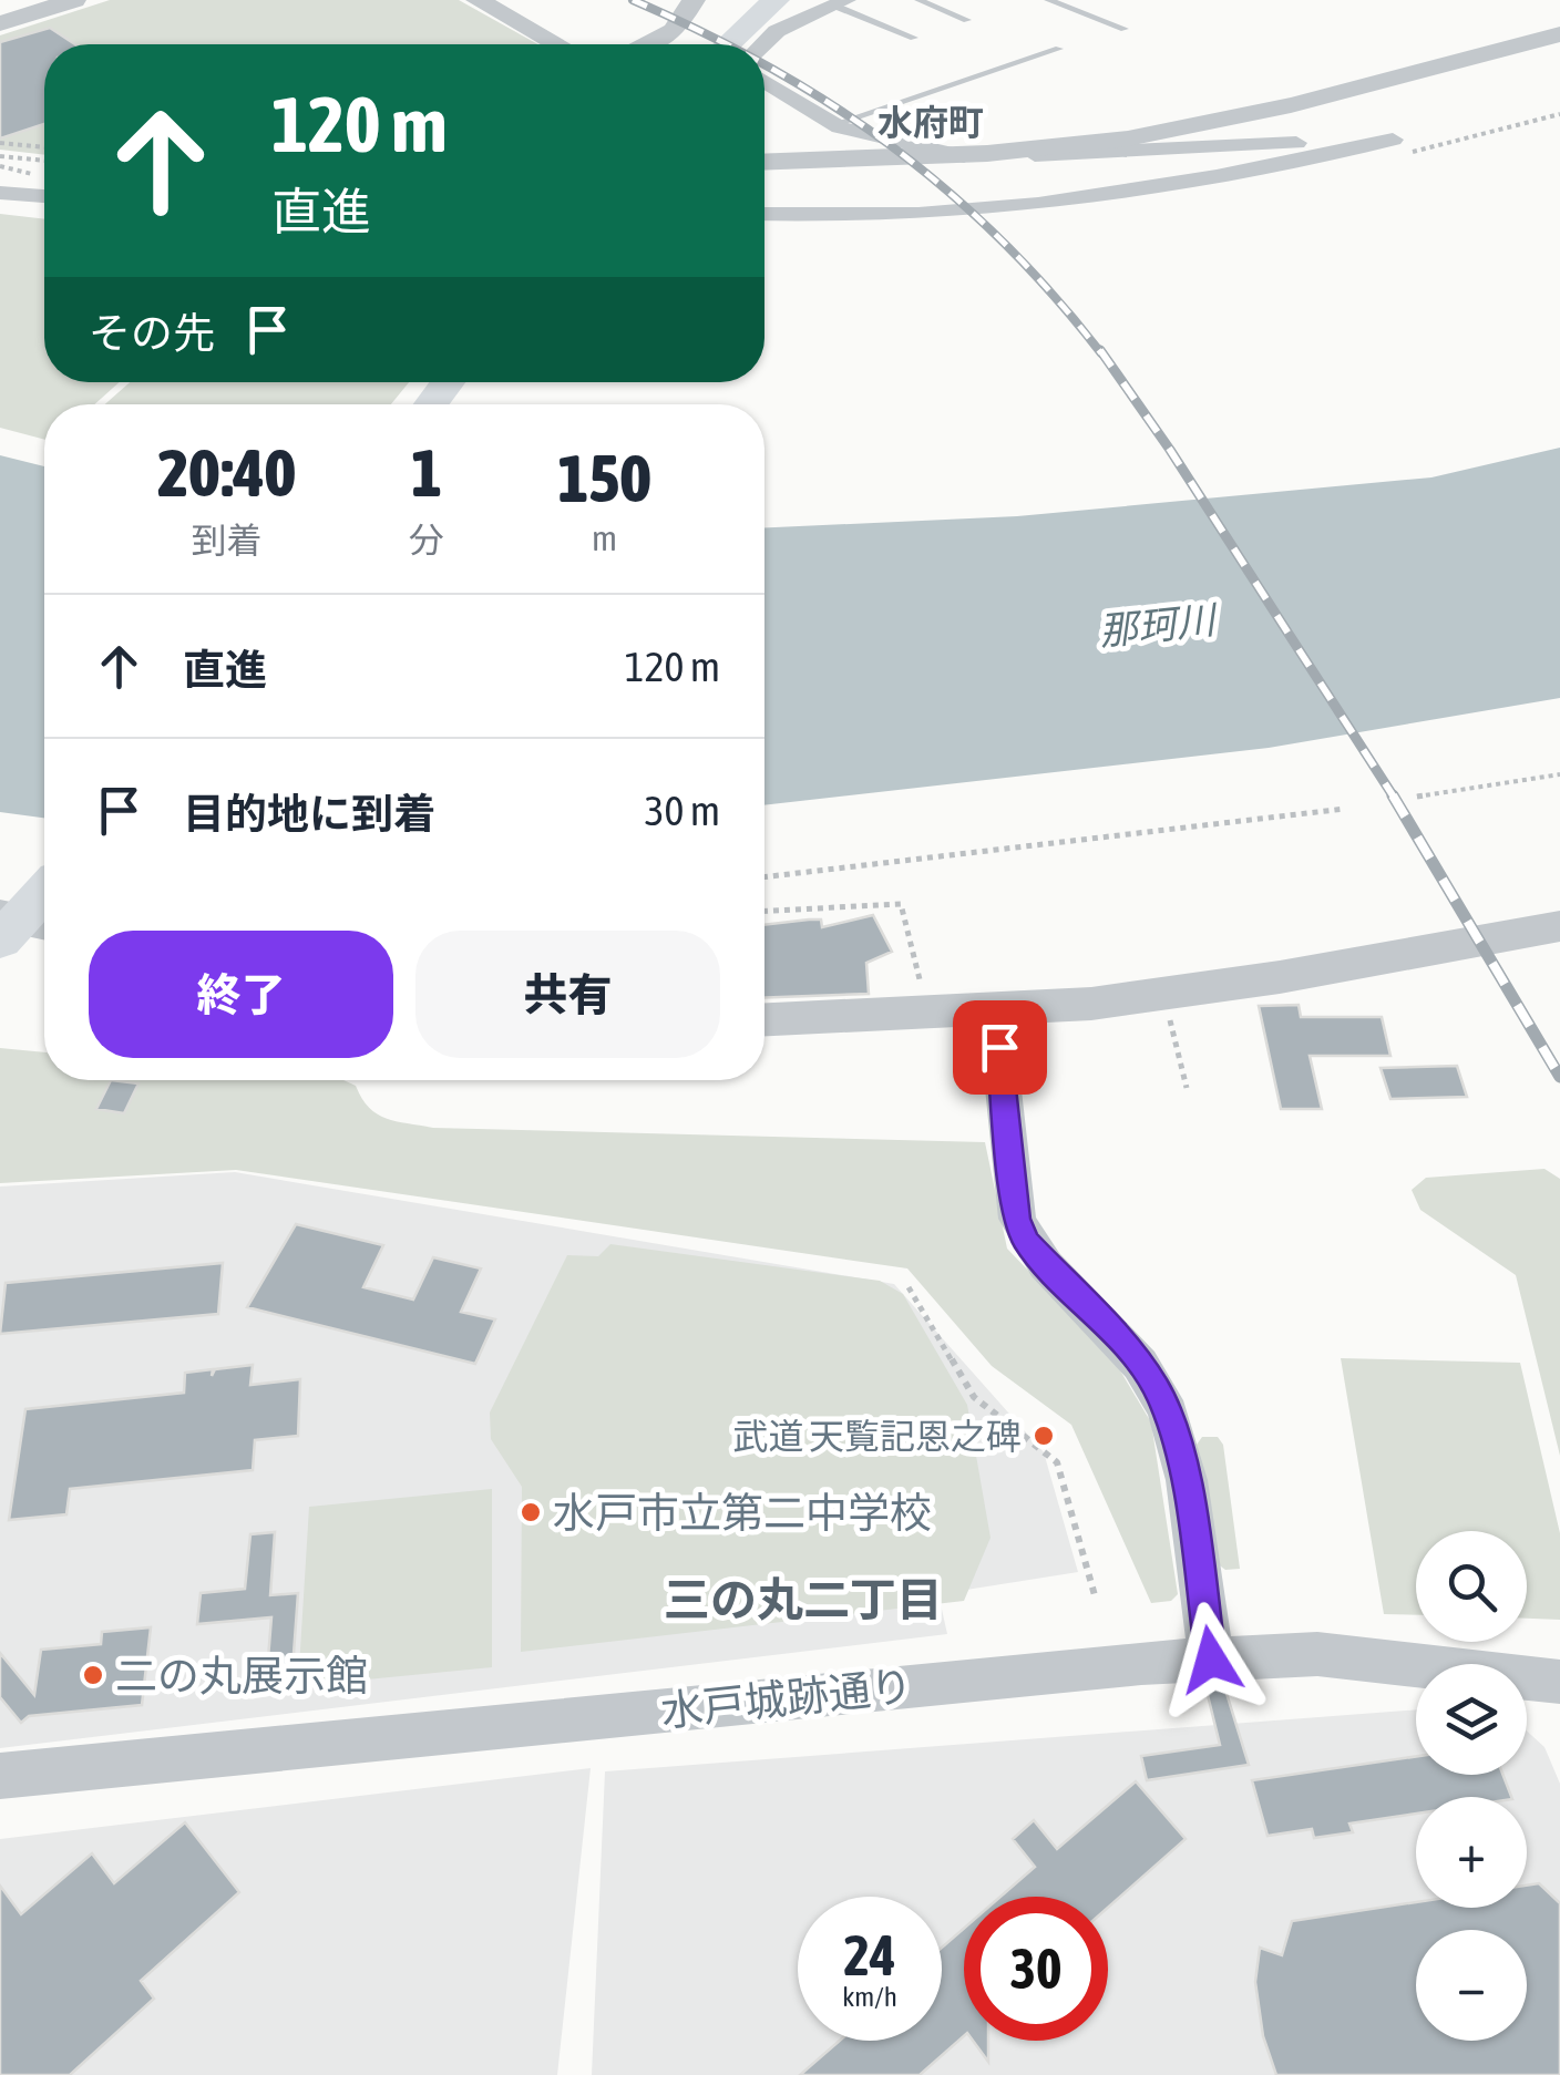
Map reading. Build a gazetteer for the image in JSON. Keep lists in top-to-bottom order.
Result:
{
  "streets": {
    "street": ["水戸城跡通り"]
  },
  "districts": ["水府町", "三の丸二丁目"],
  "water": ["那珂川"],
  "places": ["武道 天覧記恩之碑", "水戸市立第二中学校", "二の丸展示館"],
  "page": {
    "turn": ["120 m", "直進"],
    "then": "その先",
    "eta": [
      "20:40",
      "到着",
      "1",
      "分",
      "150",
      "m"
    ],
    "list": [
      {
        "name": "直進",
        "value": "120 m"
      },
      {
        "name": "目的地に到着",
        "value": "30 m"
      }
    ],
    "buttons": ["終了", "共有"],
    "map_buttons": ["+", "−"],
    "speed": "24 km/h",
    "limit": "30"
  }
}
